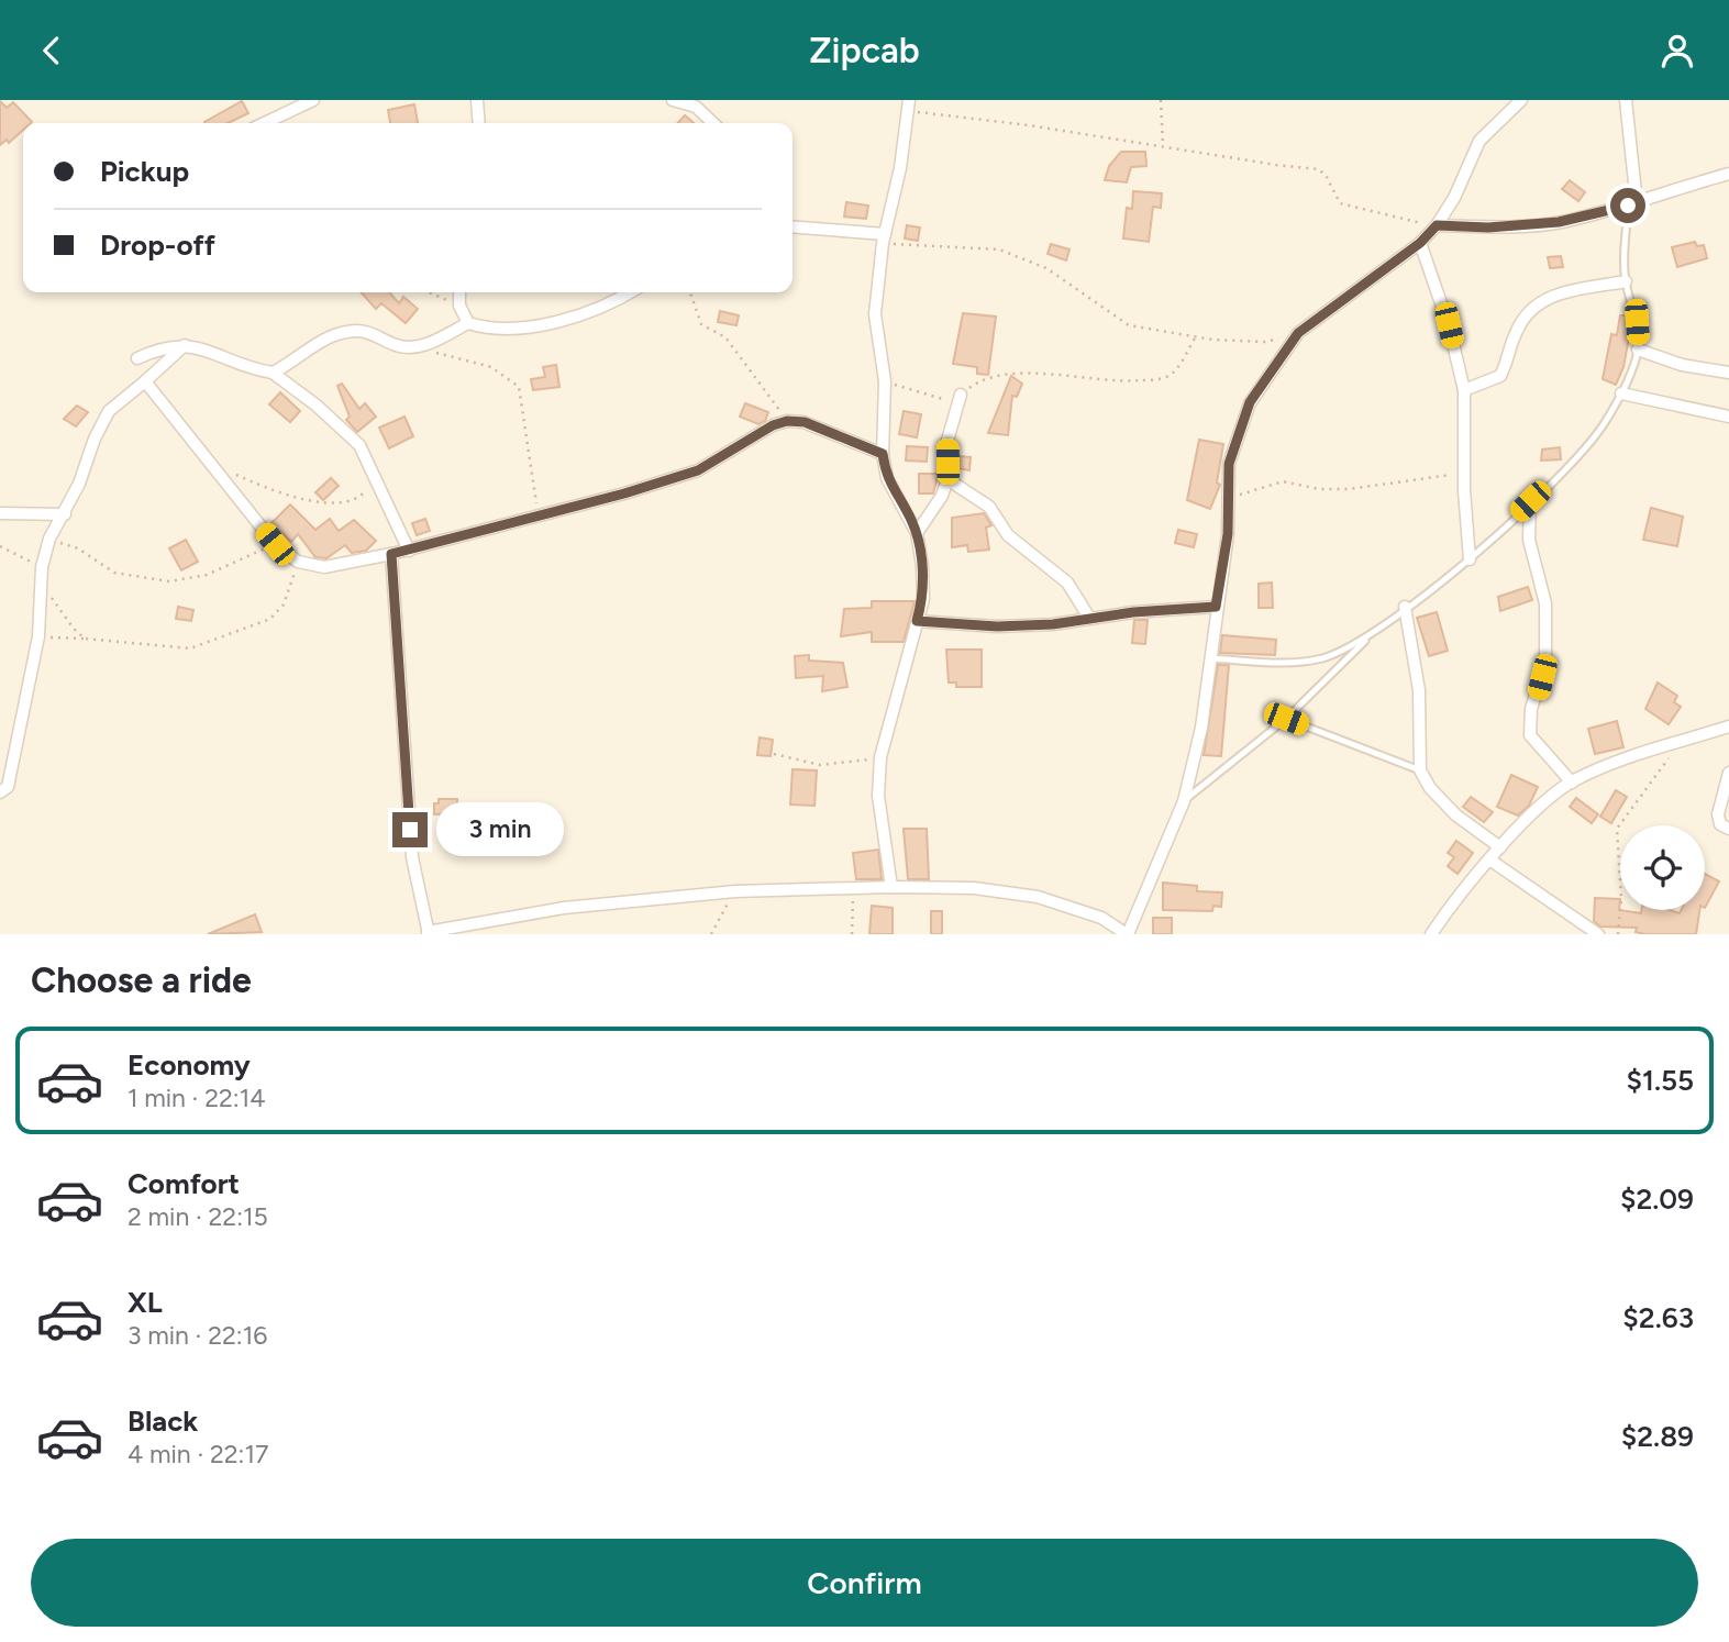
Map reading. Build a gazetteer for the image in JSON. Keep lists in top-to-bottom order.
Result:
{
  "page": {
    "header": "Zipcab",
    "banner": ["Pickup", "Drop-off"],
    "bubble": "3 min",
    "heading": "Choose a ride",
    "list": [
      {
        "name": "Economy",
        "note": "1 min · 22:14",
        "value": "$1.55"
      },
      {
        "name": "Comfort",
        "note": "2 min · 22:15",
        "value": "$2.09"
      },
      {
        "name": "XL",
        "note": "3 min · 22:16",
        "value": "$2.63"
      },
      {
        "name": "Black",
        "note": "4 min · 22:17",
        "value": "$2.89"
      }
    ],
    "buttons": "Confirm"
  }
}
